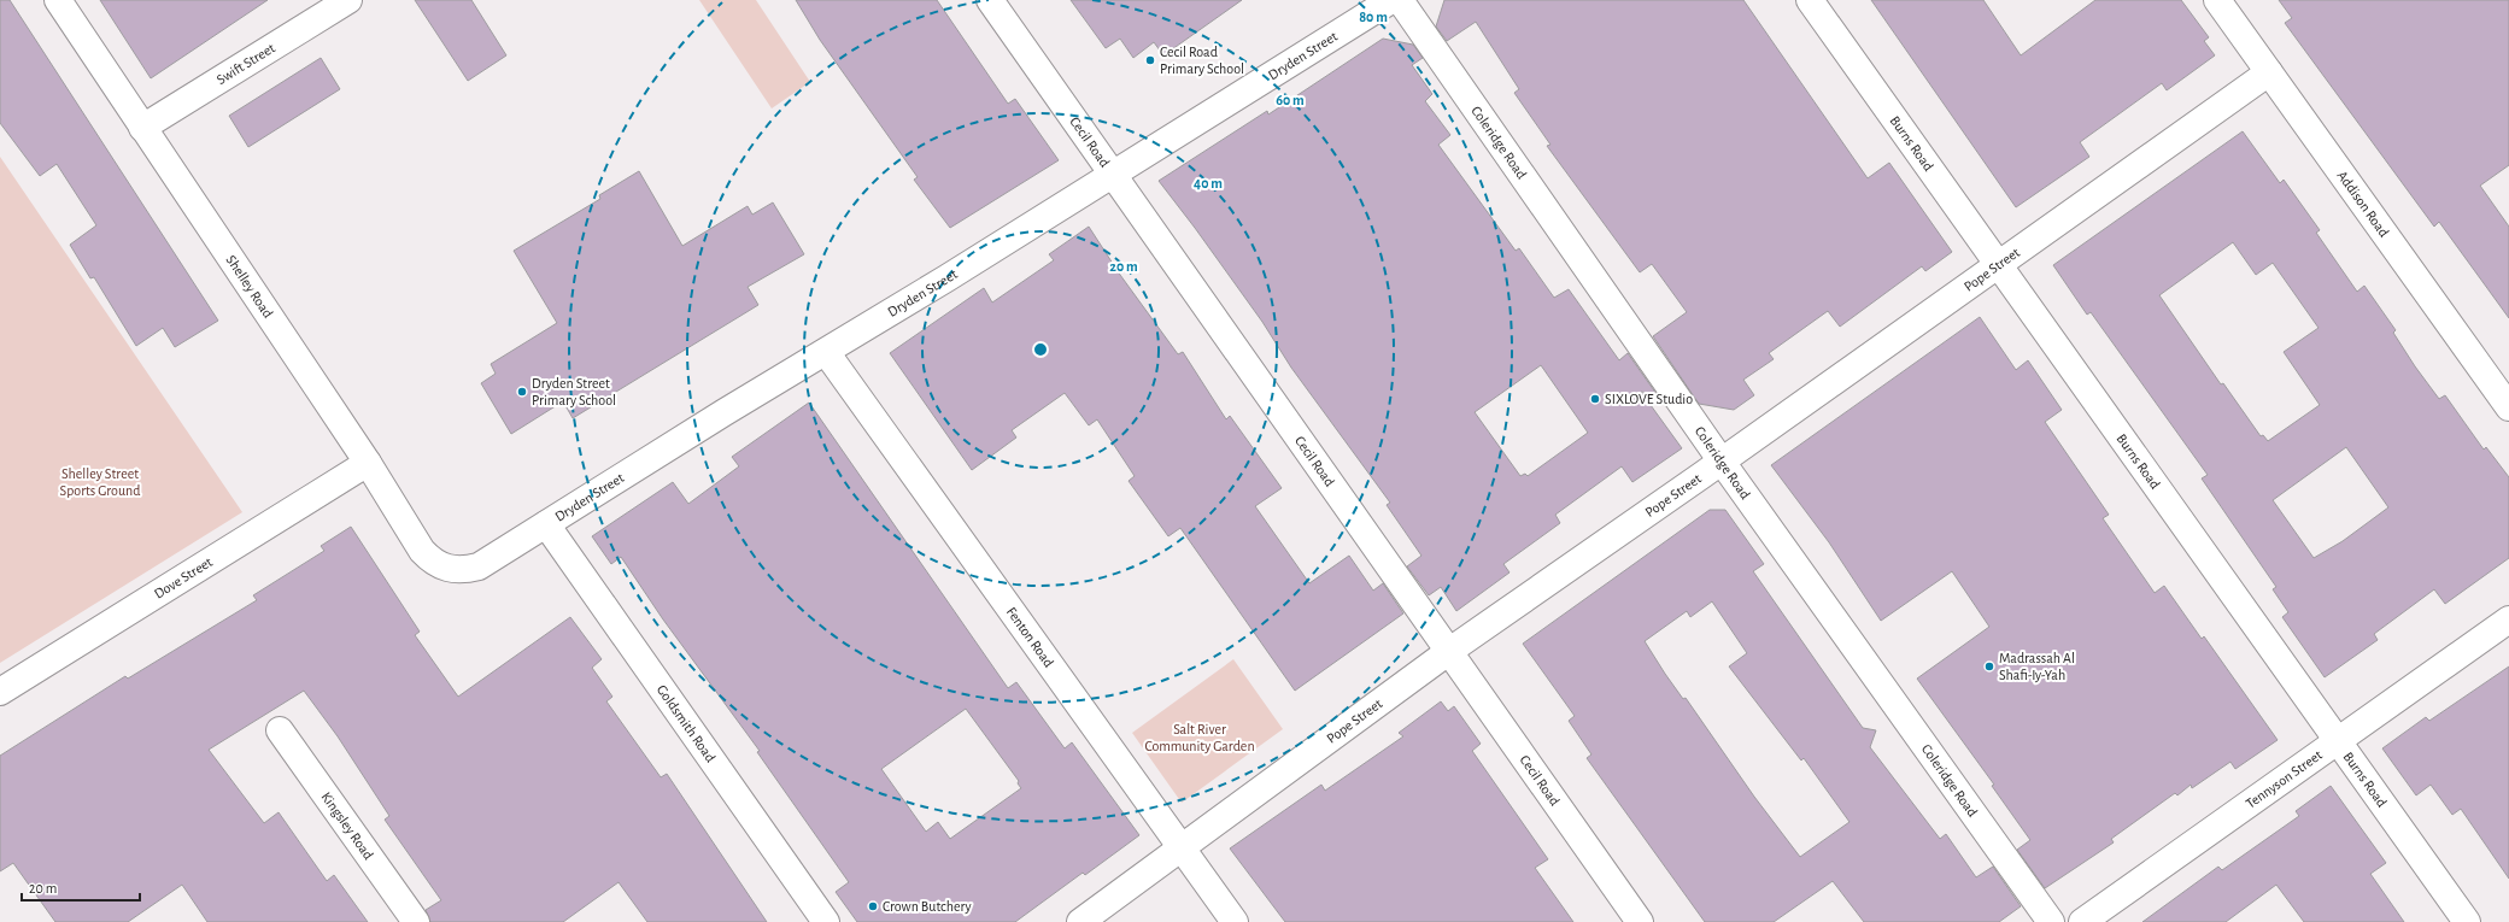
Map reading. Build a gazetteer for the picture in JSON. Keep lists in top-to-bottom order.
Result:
{
  "streets": {
    "street": [
      "Dryden Street",
      "Swift Street",
      "Cecil Road",
      "Coleridge Road",
      "Burns Road",
      "Addison Road",
      "Pope Street",
      "Shelley Road",
      "Dove Street",
      "Fenton Road",
      "Goldsmith Road",
      "Tennyson Street",
      "Kingsley Road"
    ]
  },
  "crossings": [
    ["Dryden Street", "Cecil Road"],
    ["Dryden Street", "Shelley Road"],
    ["Dryden Street", "Fenton Road"],
    ["Dryden Street", "Goldsmith Road"],
    ["Swift Street", "Shelley Road"],
    ["Cecil Road", "Pope Street"],
    ["Coleridge Road", "Pope Street"],
    ["Burns Road", "Pope Street"],
    ["Burns Road", "Tennyson Street"],
    ["Addison Road", "Pope Street"],
    ["Pope Street", "Fenton Road"],
    ["Shelley Road", "Dove Street"]
  ],
  "parks": ["Shelley Street Sports Ground", "Salt River Community Garden"],
  "places": [
    "Cecil Road Primary School",
    "Dryden Street Primary School",
    "SIXLOVE Studio",
    "Madrassah Al Shafi-Iy-Yah",
    "Crown Butchery"
  ],
  "scale_bar": "20 m",
  "rings": [
    "80 m",
    "60 m",
    "40 m",
    "20 m"
  ]
}
